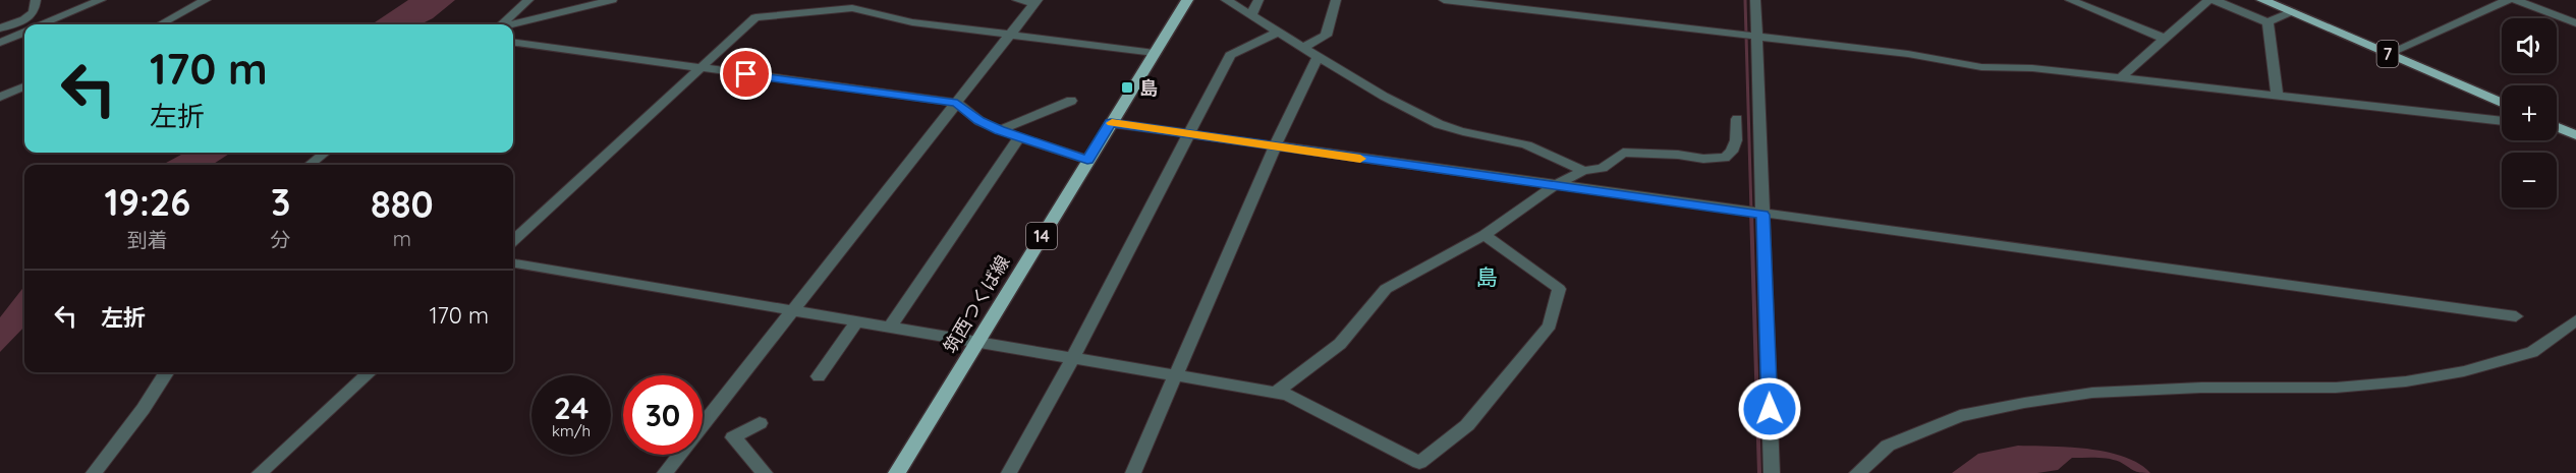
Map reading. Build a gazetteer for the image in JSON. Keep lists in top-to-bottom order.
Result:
{
  "streets": {
    "main road": ["7", "14", "筑西つくば線"]
  },
  "districts": ["島"],
  "places": {
    "transit": ["島"]
  },
  "page": {
    "map_buttons": ["+", "−"],
    "turn": ["170 m", "左折"],
    "eta": [
      "19:26",
      "到着",
      "3",
      "分",
      "880",
      "m"
    ],
    "list": [
      {
        "name": "左折",
        "value": "170 m"
      }
    ],
    "speed": "24 km/h",
    "limit": "30"
  }
}
